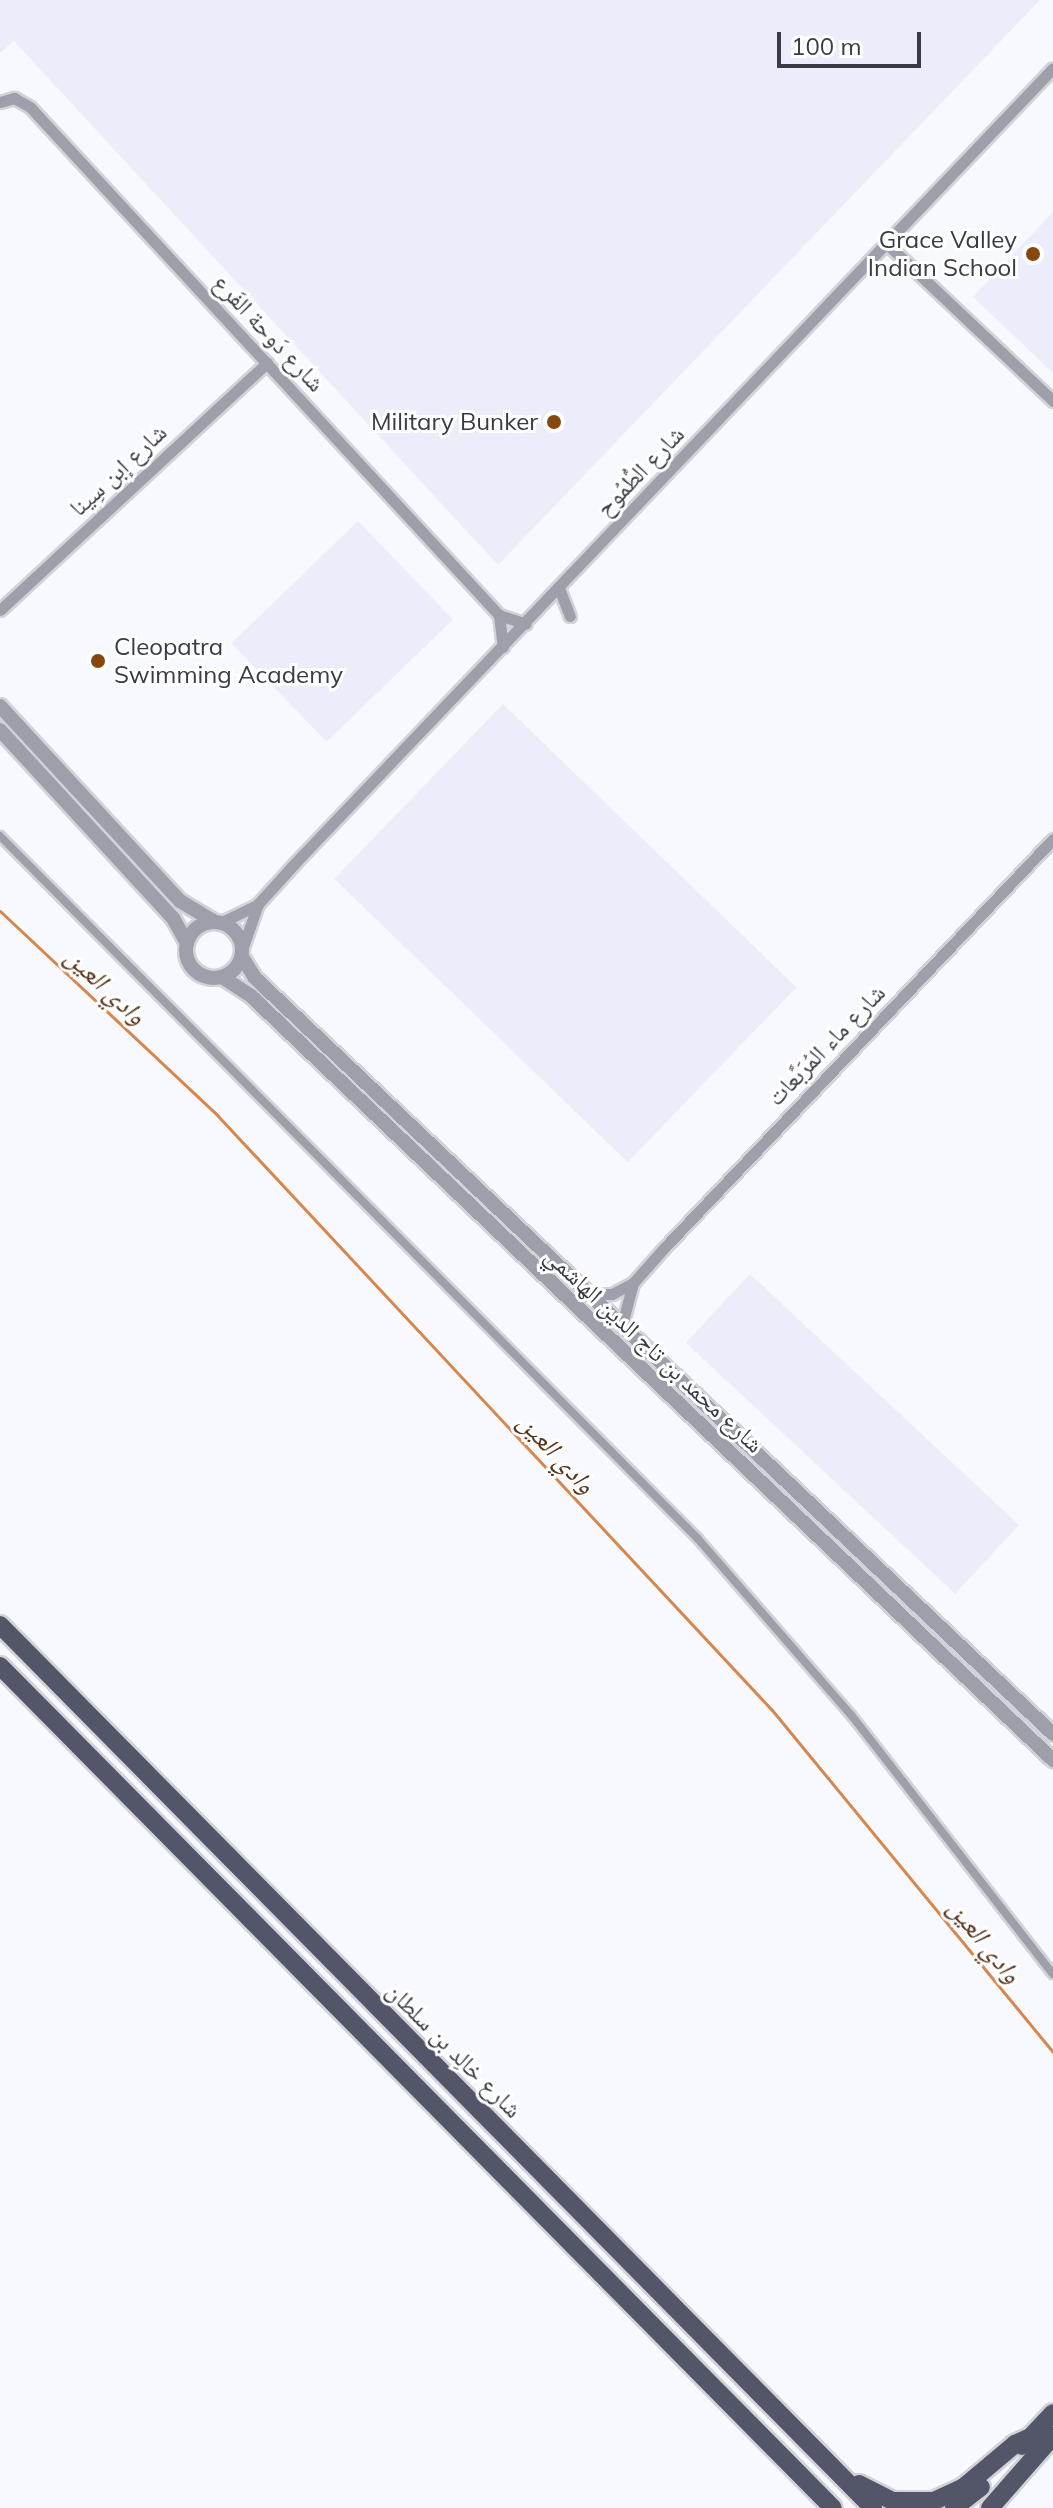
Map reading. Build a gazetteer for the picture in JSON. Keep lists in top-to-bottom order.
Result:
{
  "streets": {
    "main road": ["شارع خالِد بن سلطان"],
    "street": [
      "شارع دَوحة الفَرع",
      "شارع إبن سِينا",
      "شارع الطُّمُوح",
      "شارع ماء المُرَبَّعات",
      "شارع محمد بن تاج الدين الهاشمي"
    ]
  },
  "crossings": [
    ["شارع دَوحة الفَرع", "شارع إبن سِينا"],
    ["شارع دَوحة الفَرع", "شارع الطُّمُوح"],
    ["شارع الطُّمُوح", "شارع محمد بن تاج الدين الهاشمي"],
    ["شارع ماء المُرَبَّعات", "شارع محمد بن تاج الدين الهاشمي"]
  ],
  "water": ["وادي العين"],
  "places": ["Grace Valley Indian School", "Military Bunker", "Cleopatra Swimming Academy"],
  "scale_bar": "100 m"
}
